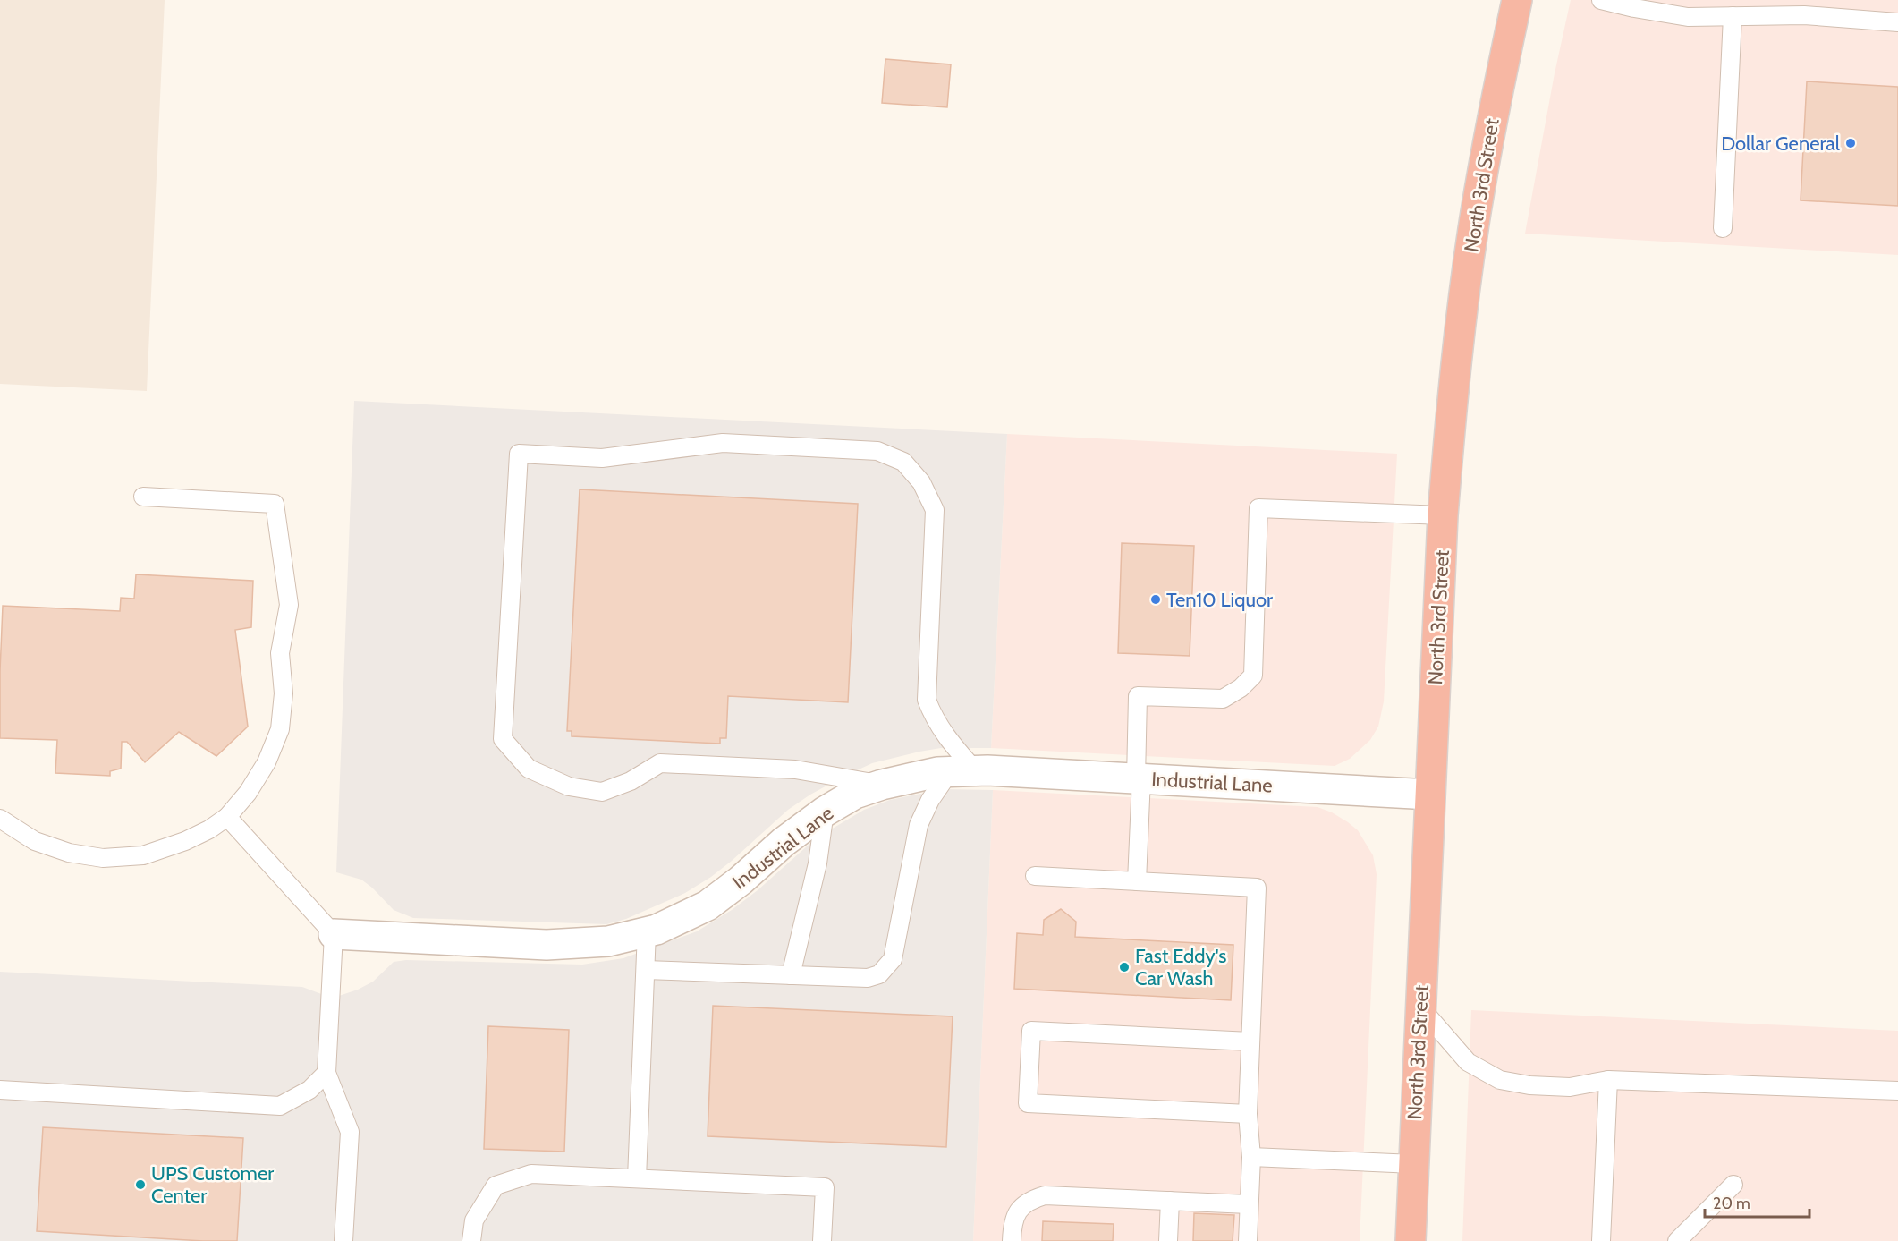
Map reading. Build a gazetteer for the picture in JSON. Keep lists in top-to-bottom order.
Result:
{
  "streets": {
    "highway": ["North 3rd Street"],
    "street": ["Industrial Lane"]
  },
  "crossings": [
    ["North 3rd Street", "Industrial Lane"]
  ],
  "places": [
    "Dollar General",
    "Ten10 Liquor",
    "Fast Eddy's Car Wash",
    "UPS Customer Center"
  ],
  "scale_bar": "20 m"
}
